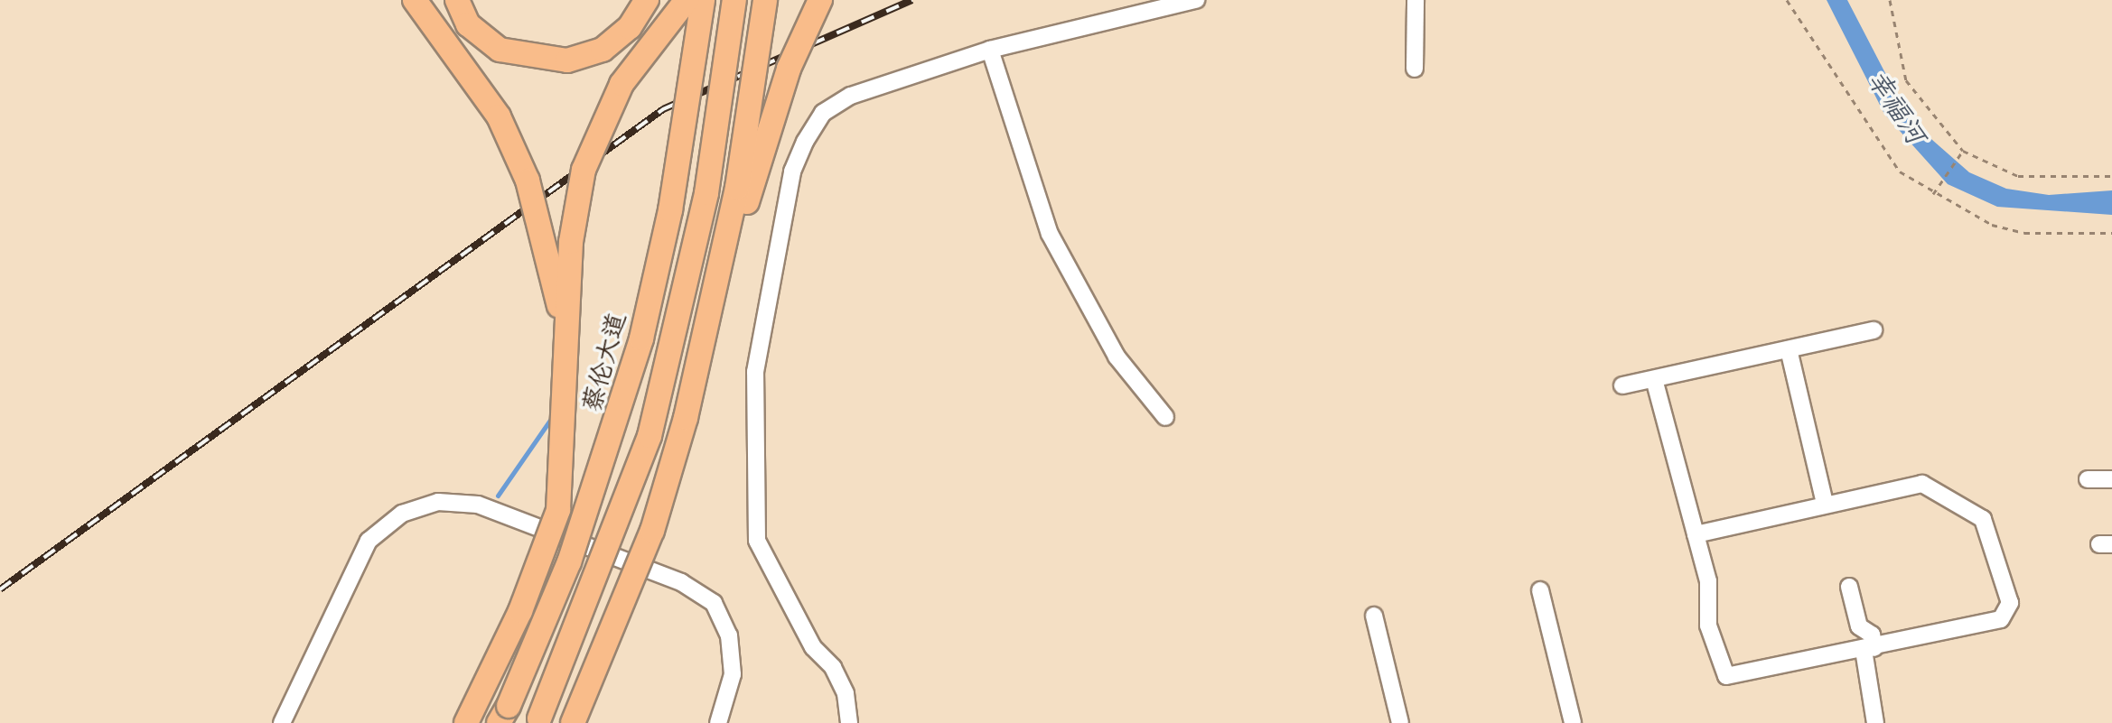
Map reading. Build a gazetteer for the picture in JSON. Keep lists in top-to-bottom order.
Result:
{
  "streets": {
    "highway": ["蔡伦大道"]
  },
  "water": ["幸福河"]
}
